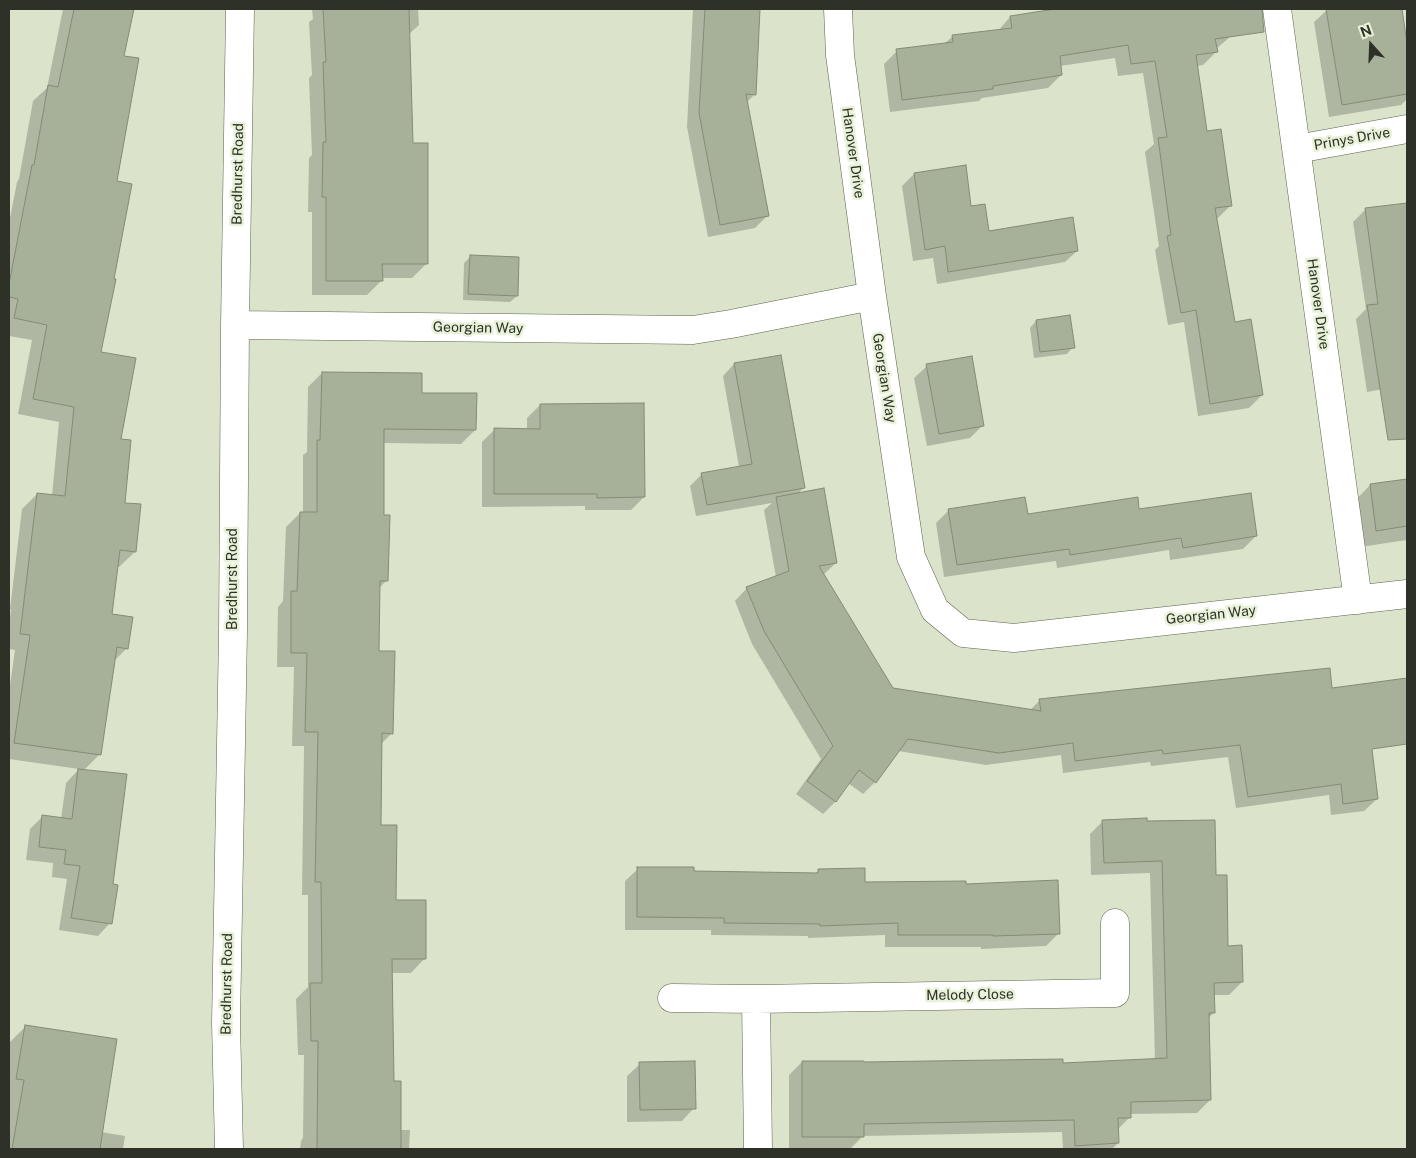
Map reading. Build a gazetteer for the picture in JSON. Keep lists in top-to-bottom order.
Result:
{
  "streets": {
    "street": [
      "Prinys Drive",
      "Hanover Drive",
      "Bredhurst Road",
      "Georgian Way",
      "Melody Close"
    ]
  },
  "crossings": [
    ["Prinys Drive", "Hanover Drive"],
    ["Hanover Drive", "Georgian Way"],
    ["Bredhurst Road", "Georgian Way"]
  ],
  "north": "top"
}
